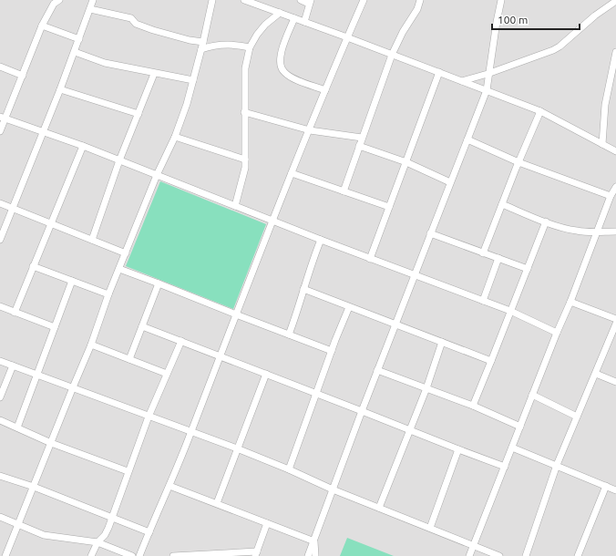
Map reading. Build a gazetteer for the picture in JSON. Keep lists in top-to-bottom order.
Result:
{
  "scale_bar": "100 m"
}
